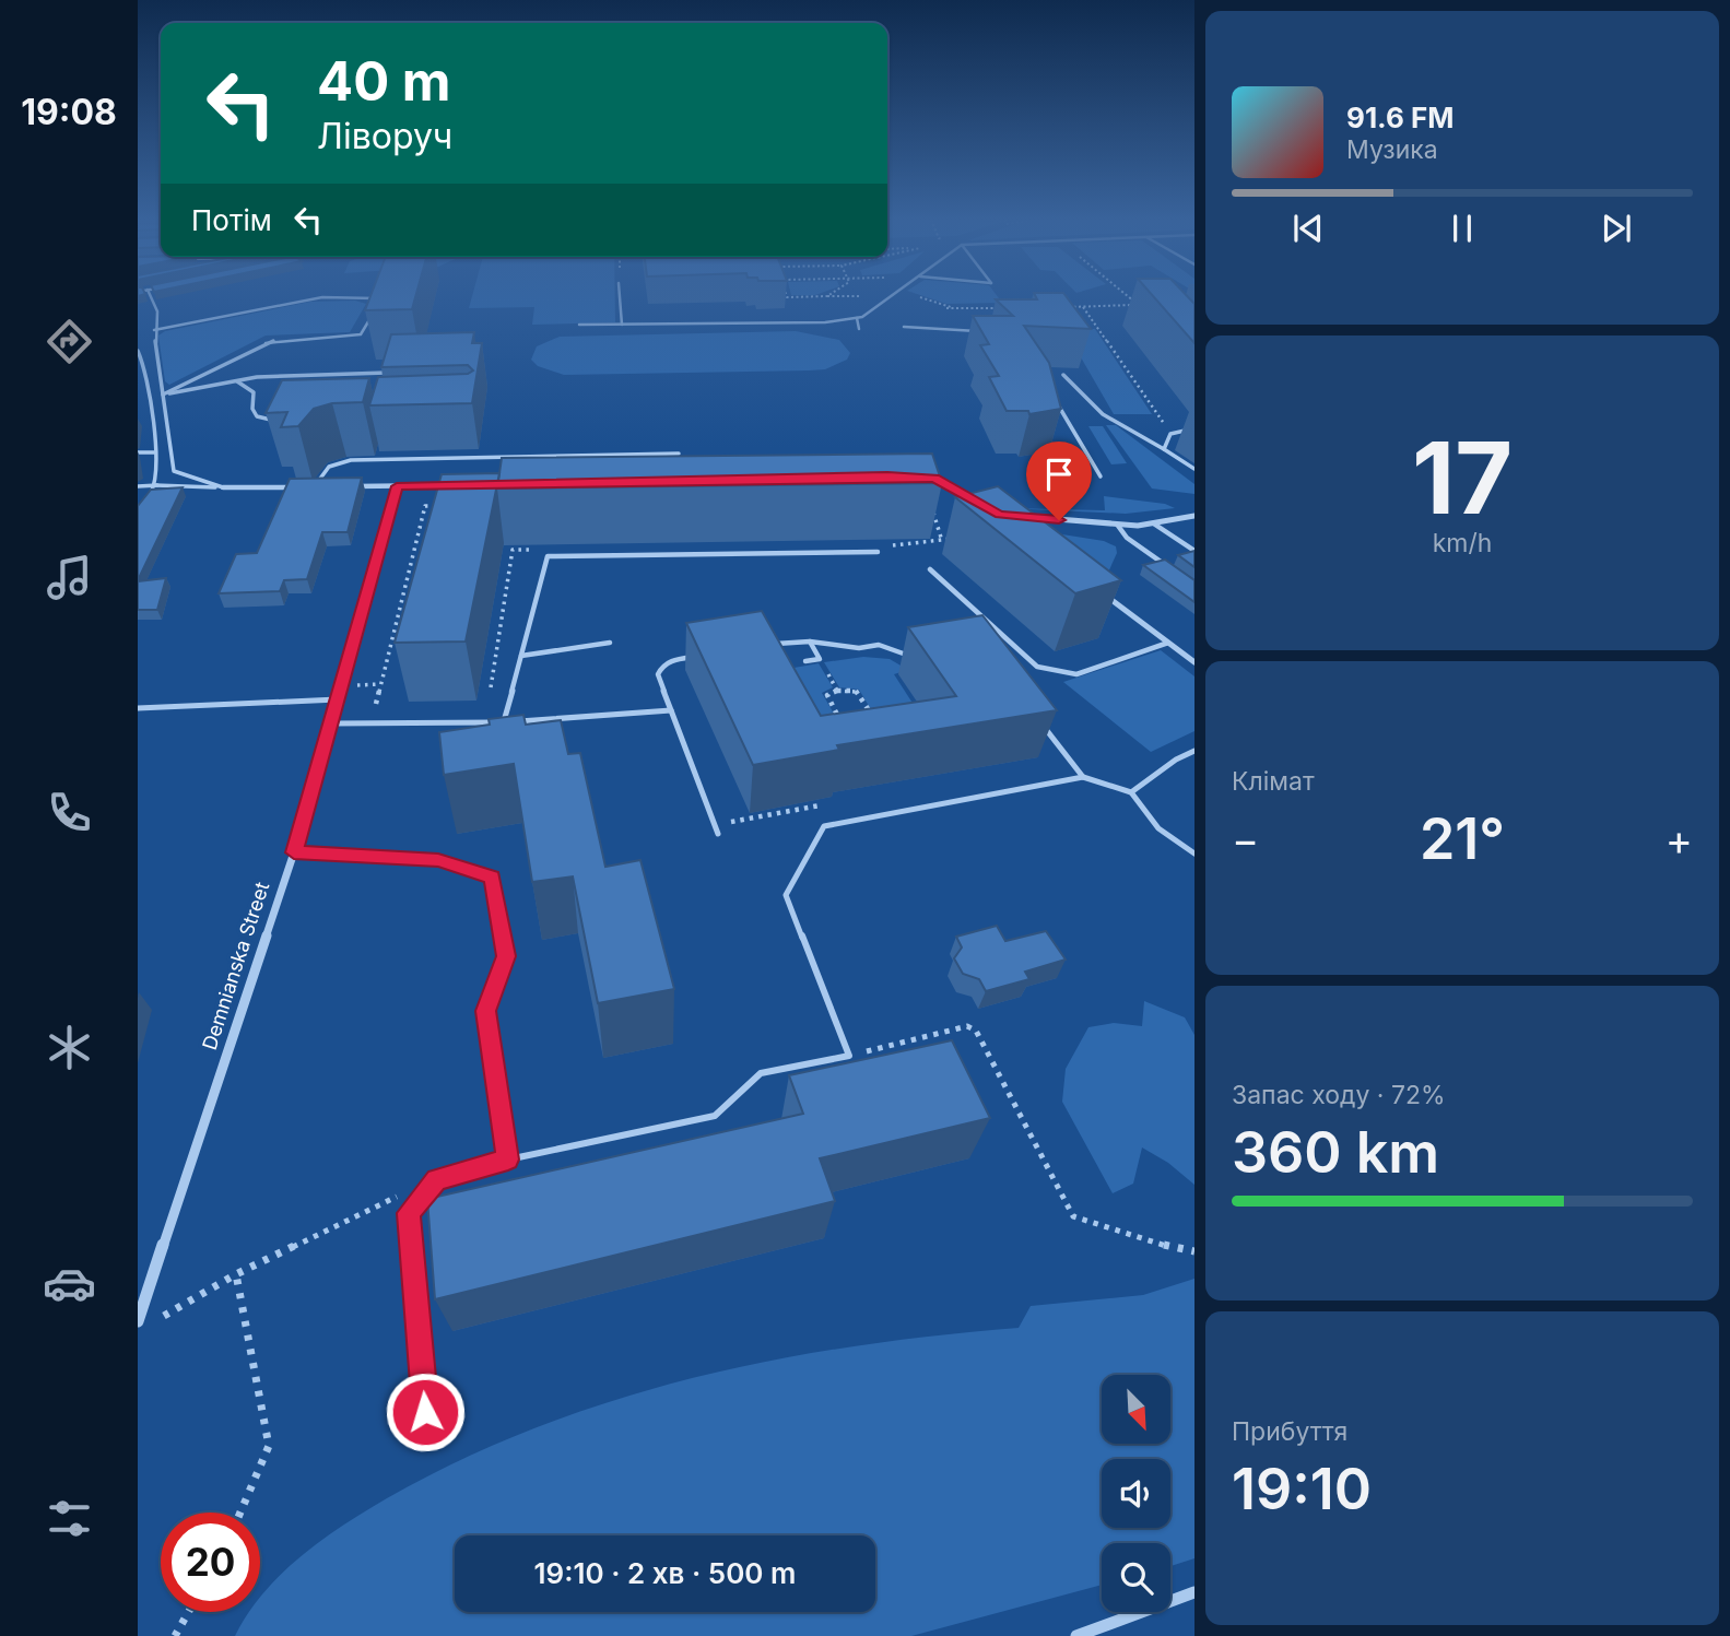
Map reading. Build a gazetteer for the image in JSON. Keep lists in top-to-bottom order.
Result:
{
  "streets": {
    "street": ["Demnianska Street"]
  },
  "north": "bottom right",
  "page": {
    "tabs": "19:08",
    "turn": ["40 m", "Ліворуч"],
    "song": ["91.6 FM", "Музика"],
    "then": "Потім",
    "tile": [
      ["17", "km/h"],
      "Клімат",
      ["Запас ходу · 72%", "360 km"],
      ["Прибуття", "19:10"]
    ],
    "heat": ["−", "21°", "+"],
    "limit": "20",
    "trip": "19:10 · 2 хв · 500 m"
  }
}
